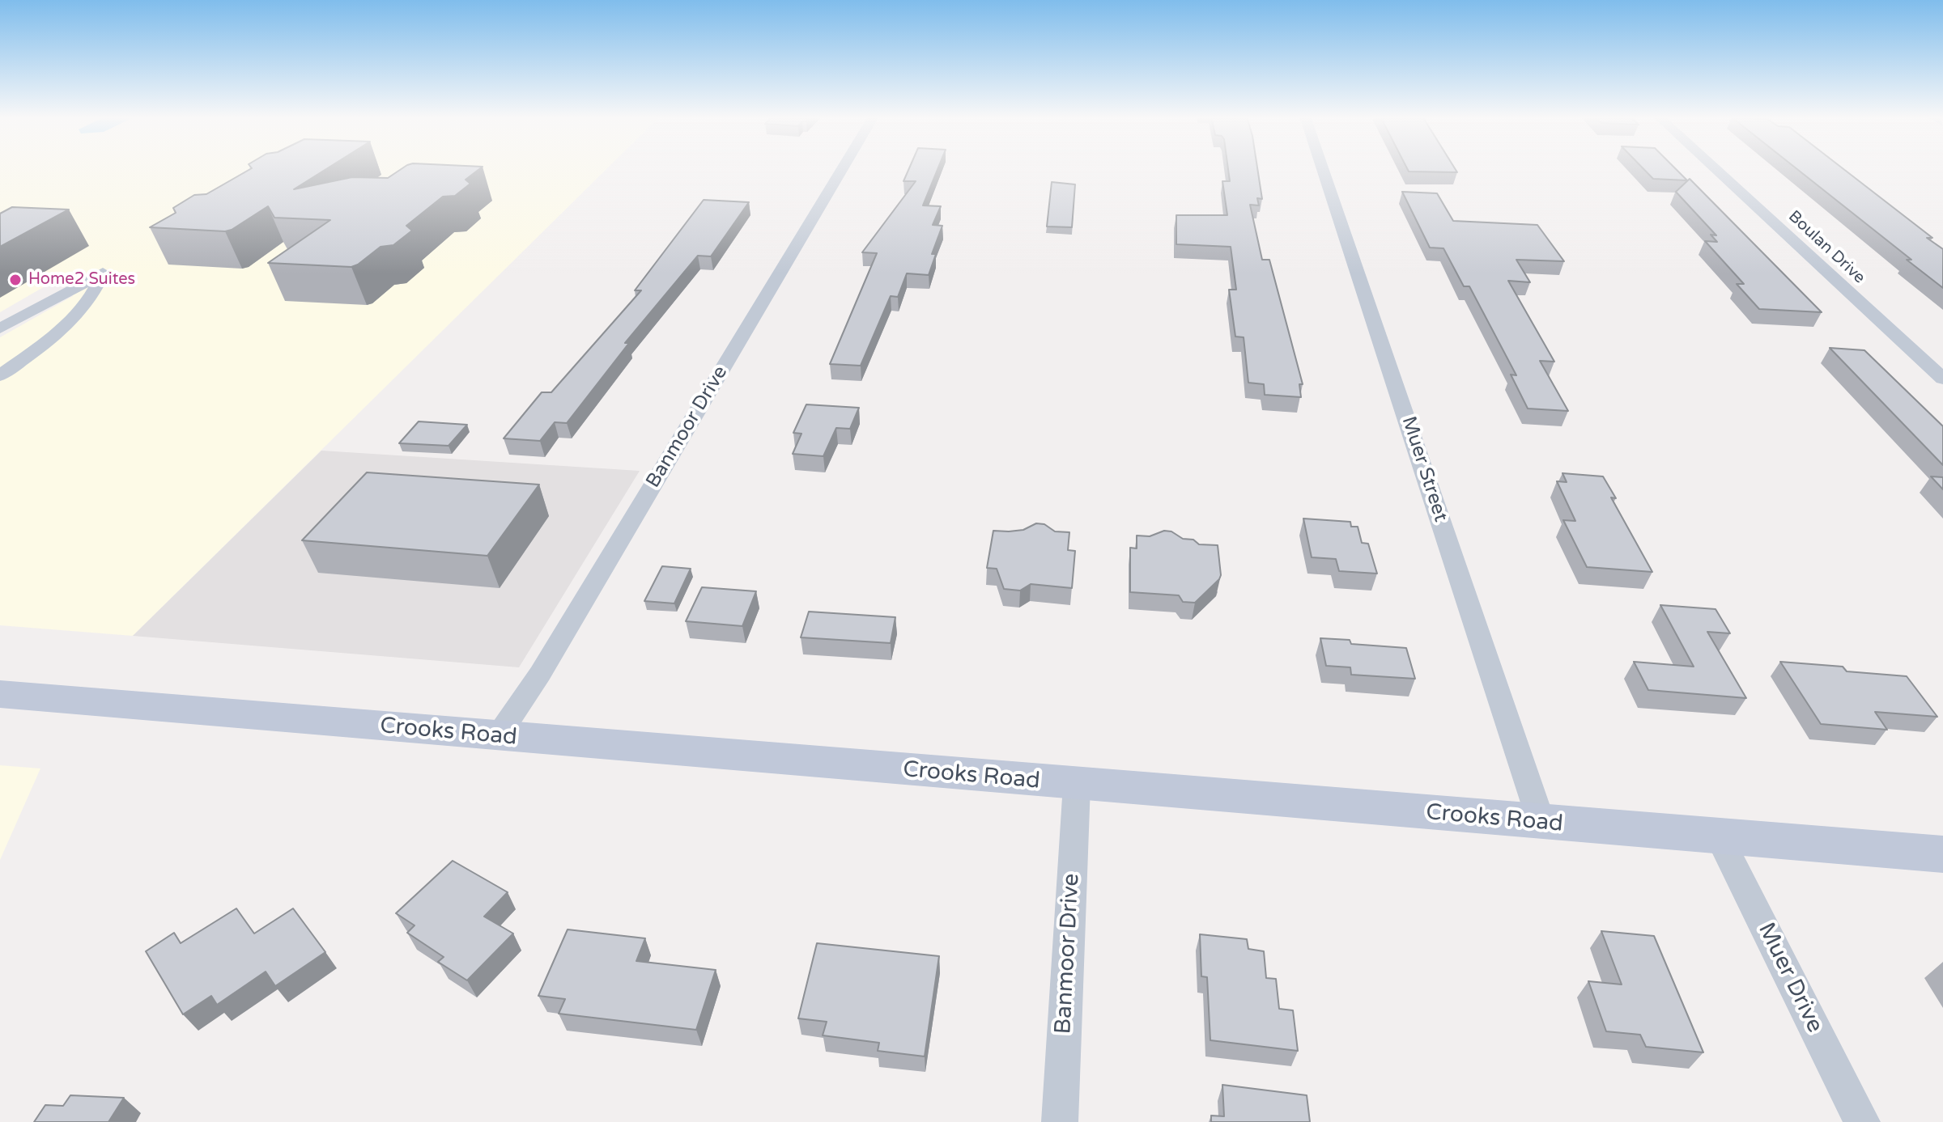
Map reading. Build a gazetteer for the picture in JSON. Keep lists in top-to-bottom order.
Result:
{
  "streets": {
    "main road": ["Crooks Road"],
    "street": [
      "Boulan Drive",
      "Banmoor Drive",
      "Muer Street",
      "Muer Drive"
    ]
  },
  "crossings": [
    ["Banmoor Drive", "Crooks Road"],
    ["Muer Street", "Crooks Road"],
    ["Crooks Road", "Muer Drive"]
  ],
  "places": ["Home2 Suites"]
}
